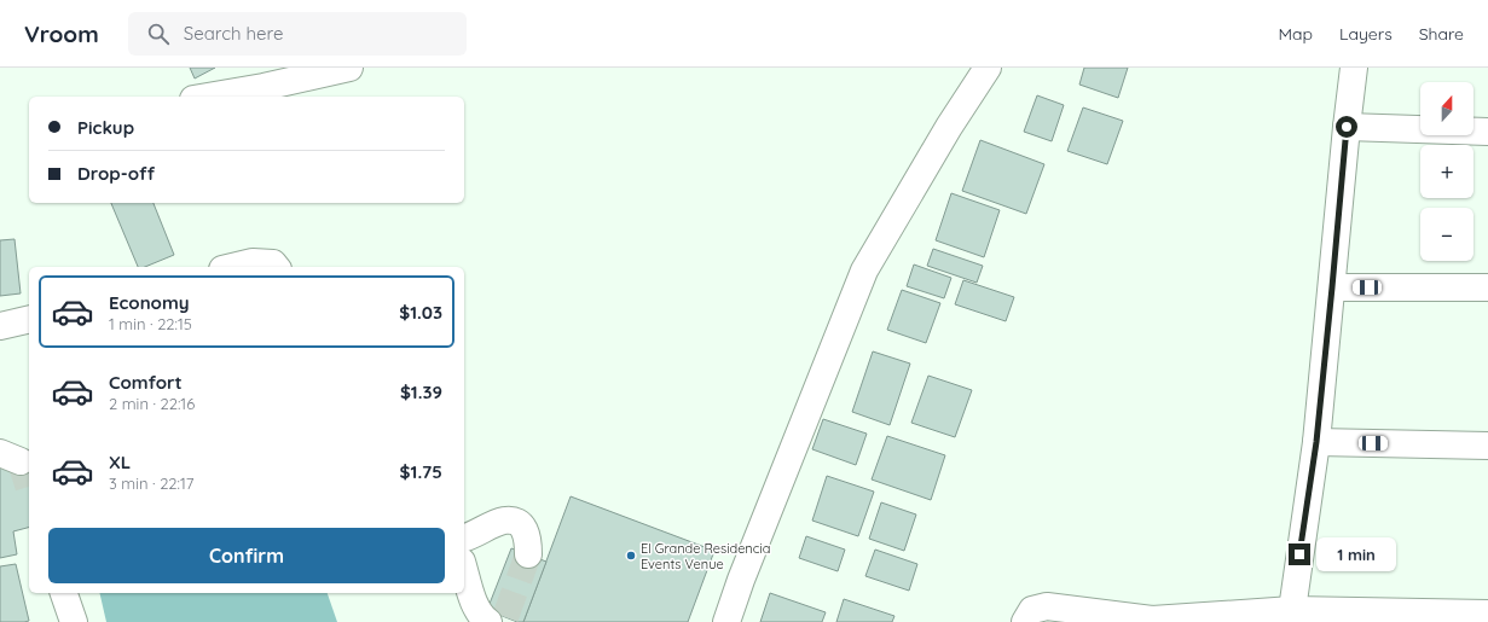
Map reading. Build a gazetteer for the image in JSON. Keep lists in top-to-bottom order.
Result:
{
  "places": ["El Grande Residencia Events Venue"],
  "north": "top",
  "page": {
    "header": "Vroom",
    "search": "Search here",
    "nav": ["Map", "Layers", "Share"],
    "map_buttons": ["+", "−"],
    "banner": ["Pickup", "Drop-off"],
    "list": [
      {
        "name": "Economy",
        "note": "1 min · 22:15",
        "value": "$1.03"
      },
      {
        "name": "Comfort",
        "note": "2 min · 22:16",
        "value": "$1.39"
      },
      {
        "name": "XL",
        "note": "3 min · 22:17",
        "value": "$1.75"
      }
    ],
    "buttons": "Confirm",
    "bubble": "1 min"
  }
}
